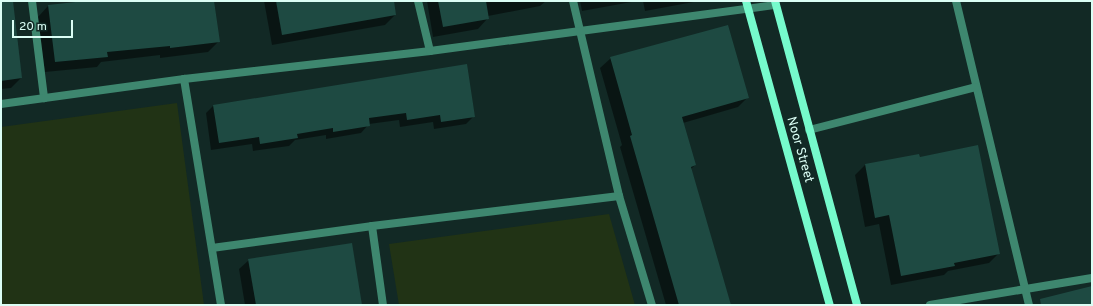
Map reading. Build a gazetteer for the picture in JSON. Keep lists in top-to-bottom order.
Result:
{
  "streets": {
    "main road": ["Noor Street"]
  },
  "scale_bar": "20 m"
}
